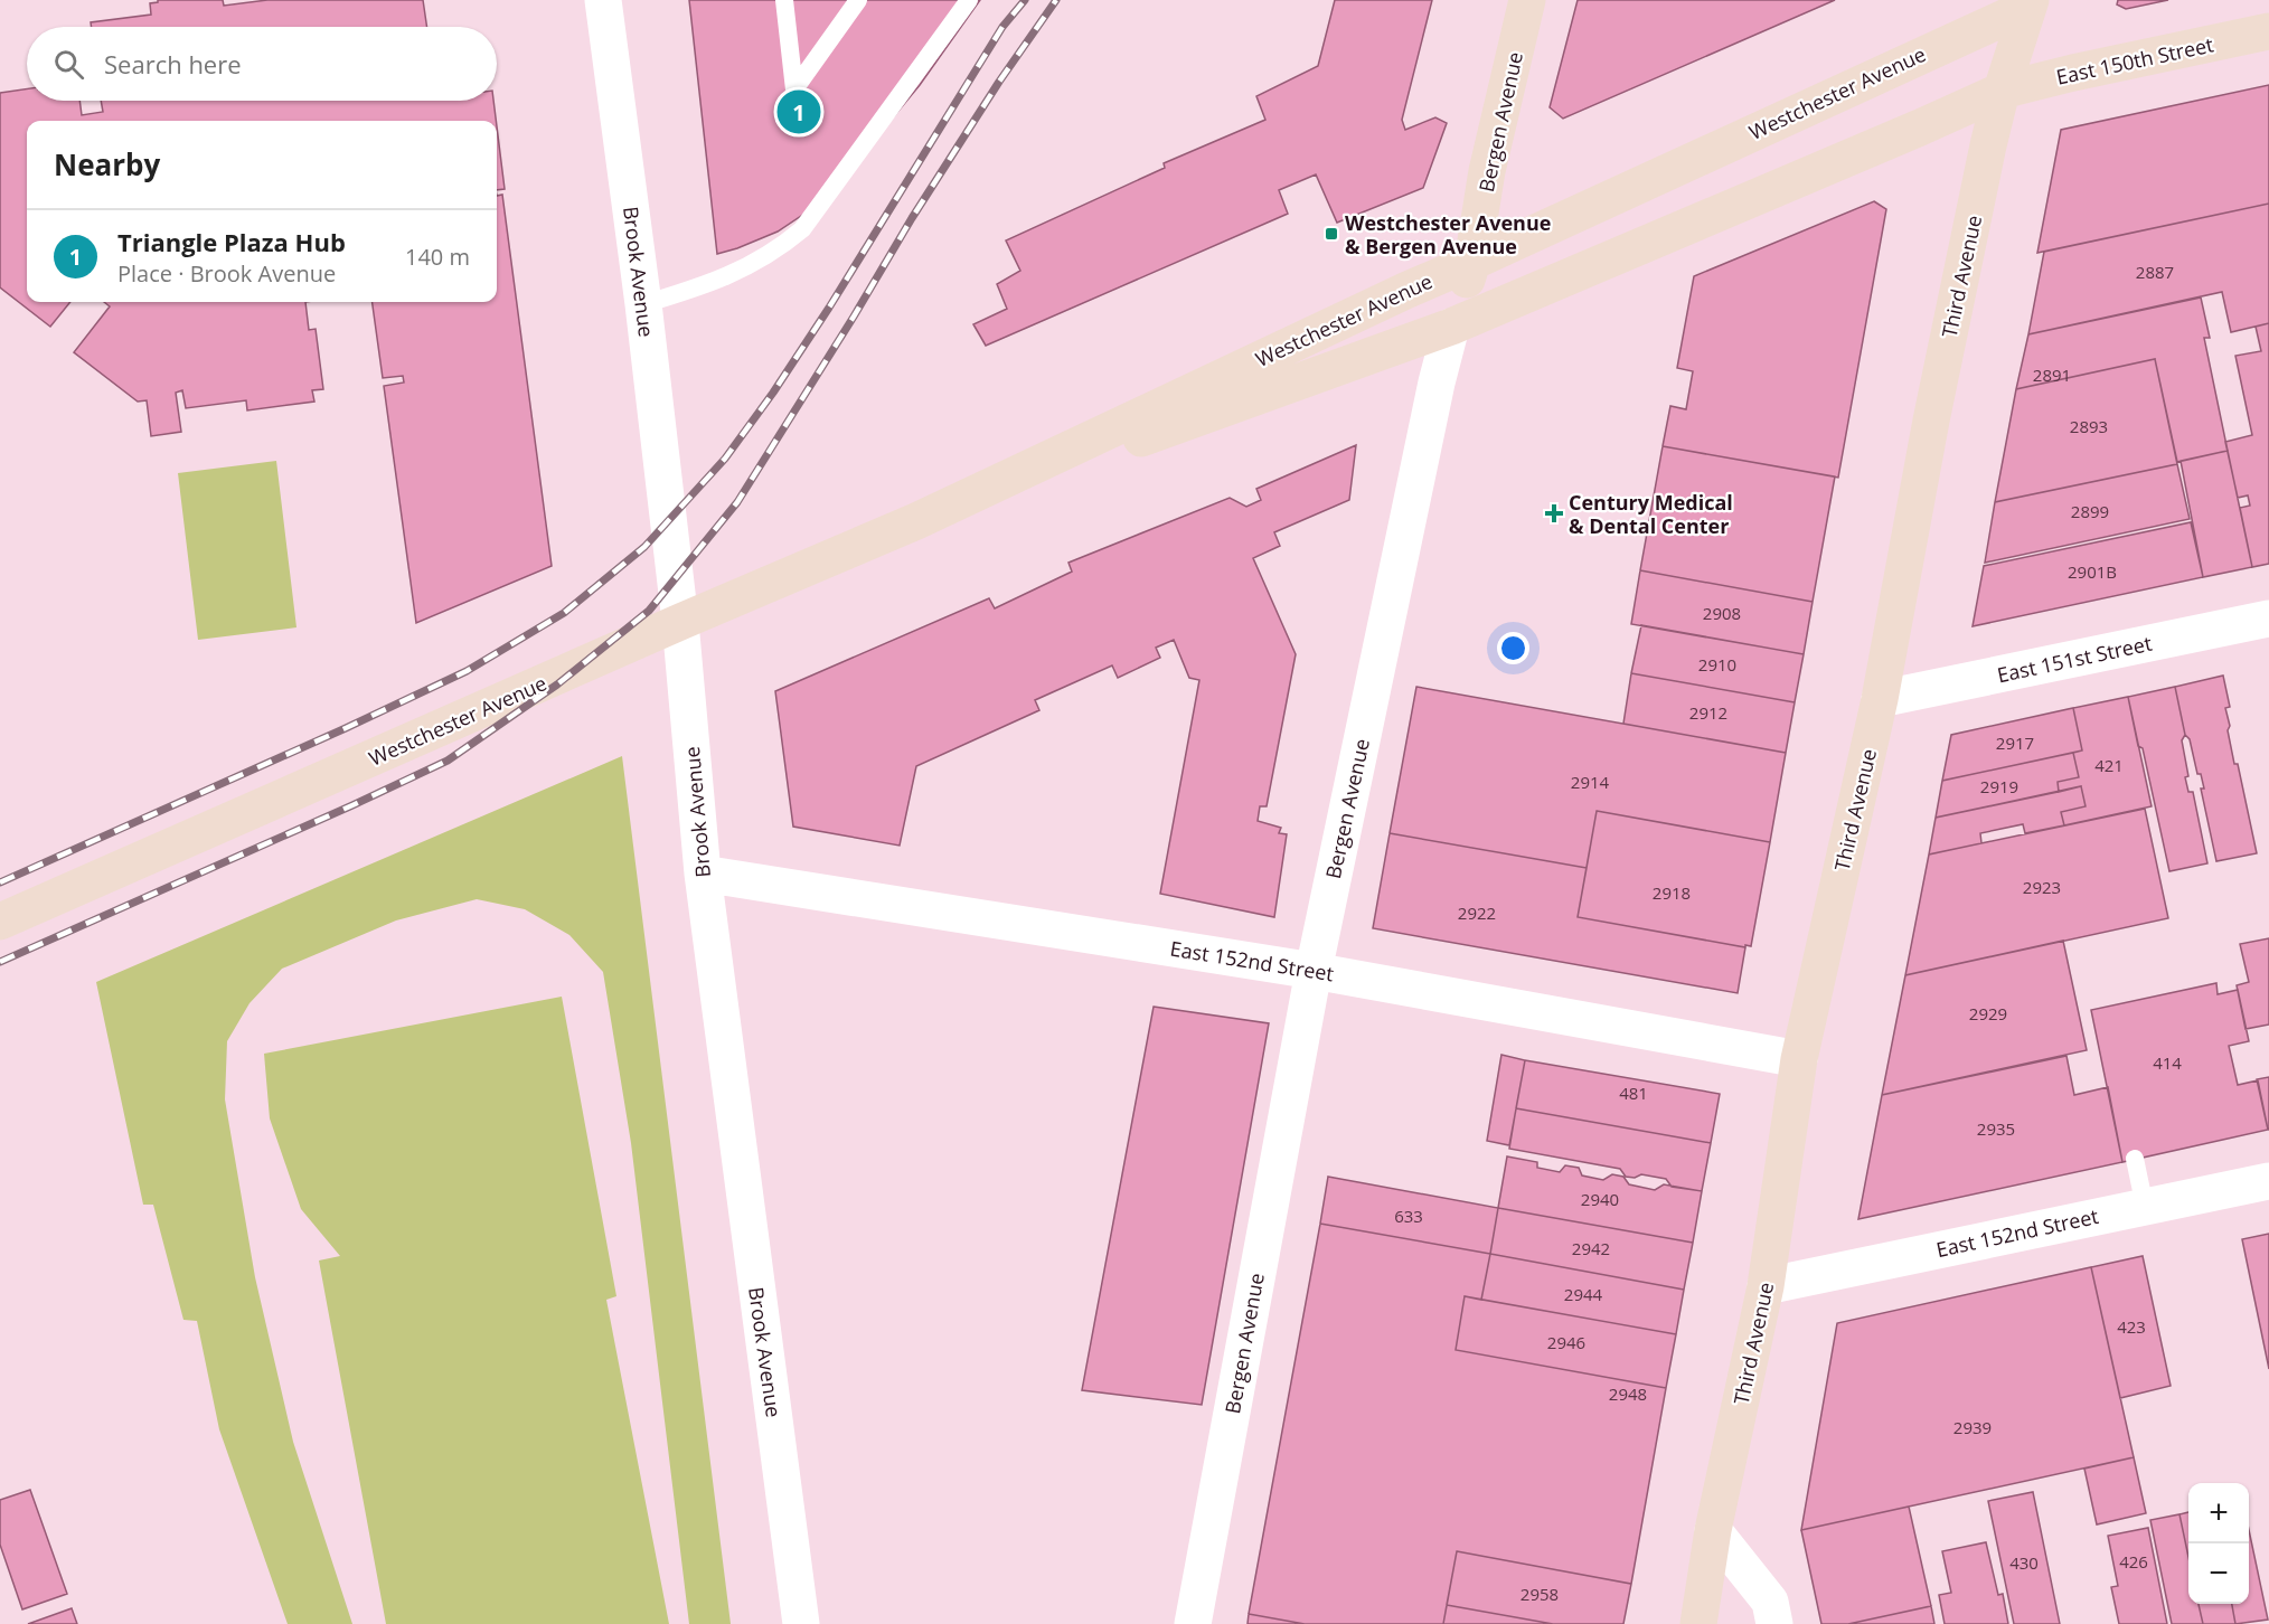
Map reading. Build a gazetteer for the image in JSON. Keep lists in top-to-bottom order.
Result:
{
  "streets": {
    "main road": [
      "East 150th Street",
      "Westchester Avenue",
      "Bergen Avenue",
      "Third Avenue"
    ],
    "street": ["Brook Avenue", "East 151st Street", "East 152nd Street"]
  },
  "crossings": [
    ["East 150th Street", "Westchester Avenue"],
    ["East 150th Street", "Third Avenue"],
    ["Westchester Avenue", "Bergen Avenue"],
    ["Westchester Avenue", "Brook Avenue"],
    ["Westchester Avenue", "Third Avenue"],
    ["Bergen Avenue", "East 152nd Street"],
    ["Brook Avenue", "East 152nd Street"],
    ["Third Avenue", "East 151st Street"],
    ["Third Avenue", "East 152nd Street"]
  ],
  "places": {
    "transit": ["Westchester Avenue & Bergen Avenue"],
    "health": ["Century Medical & Dental Center"]
  },
  "house_numbers": [
    "2887",
    "2891",
    "2893",
    "2899",
    "2901B",
    "2908",
    "2910",
    "2912",
    "2917",
    "421",
    "2914",
    "2919",
    "2923",
    "2918",
    "2922",
    "2929",
    "414",
    "481",
    "2935",
    "2940",
    "633",
    "2942",
    "2944",
    "423",
    "2946",
    "2948",
    "2939",
    "426",
    "430",
    "2958"
  ],
  "page": {
    "search": "Search here",
    "pins": "1",
    "heading": "Nearby",
    "list": [
      {
        "mark": "1",
        "name": "Triangle Plaza Hub",
        "note": "Place · Brook Avenue",
        "value": "140 m"
      }
    ],
    "map_buttons": ["+", "−"]
  }
}
